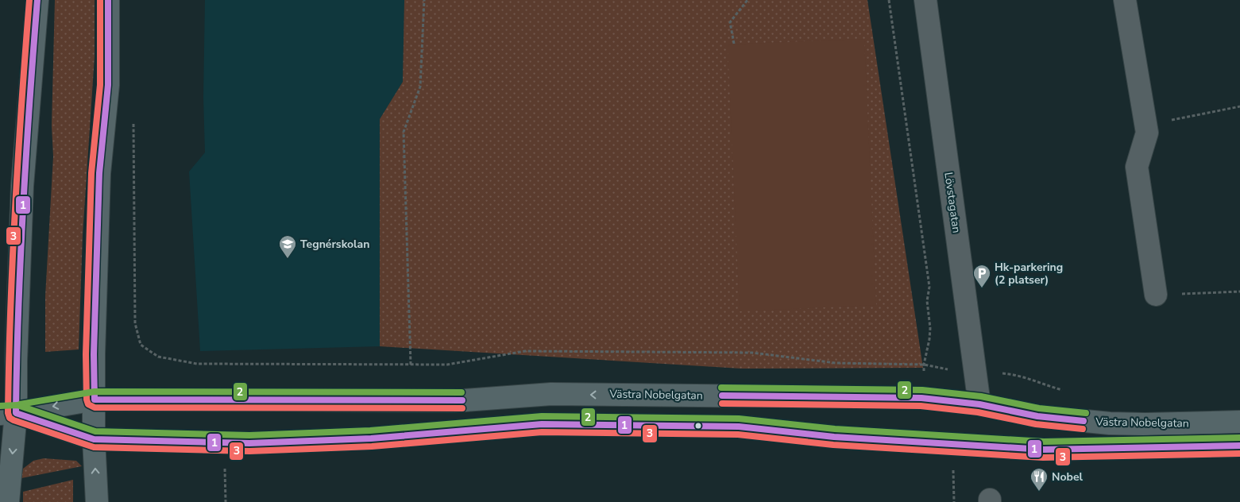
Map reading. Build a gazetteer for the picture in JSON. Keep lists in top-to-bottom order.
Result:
{
  "streets": {
    "main road": ["Västra Nobelgatan"],
    "street": ["Lövstagatan"]
  },
  "crossings": [
    ["Lövstagatan", "Västra Nobelgatan"]
  ],
  "places": {
    "school or university": ["Tegnérskolan"],
    "parking": ["Hk-parkering (2 platser)"],
    "restaurant": ["Nobel"]
  },
  "lines": ["transit line 1", "transit line 3", "transit line 2"]
}
